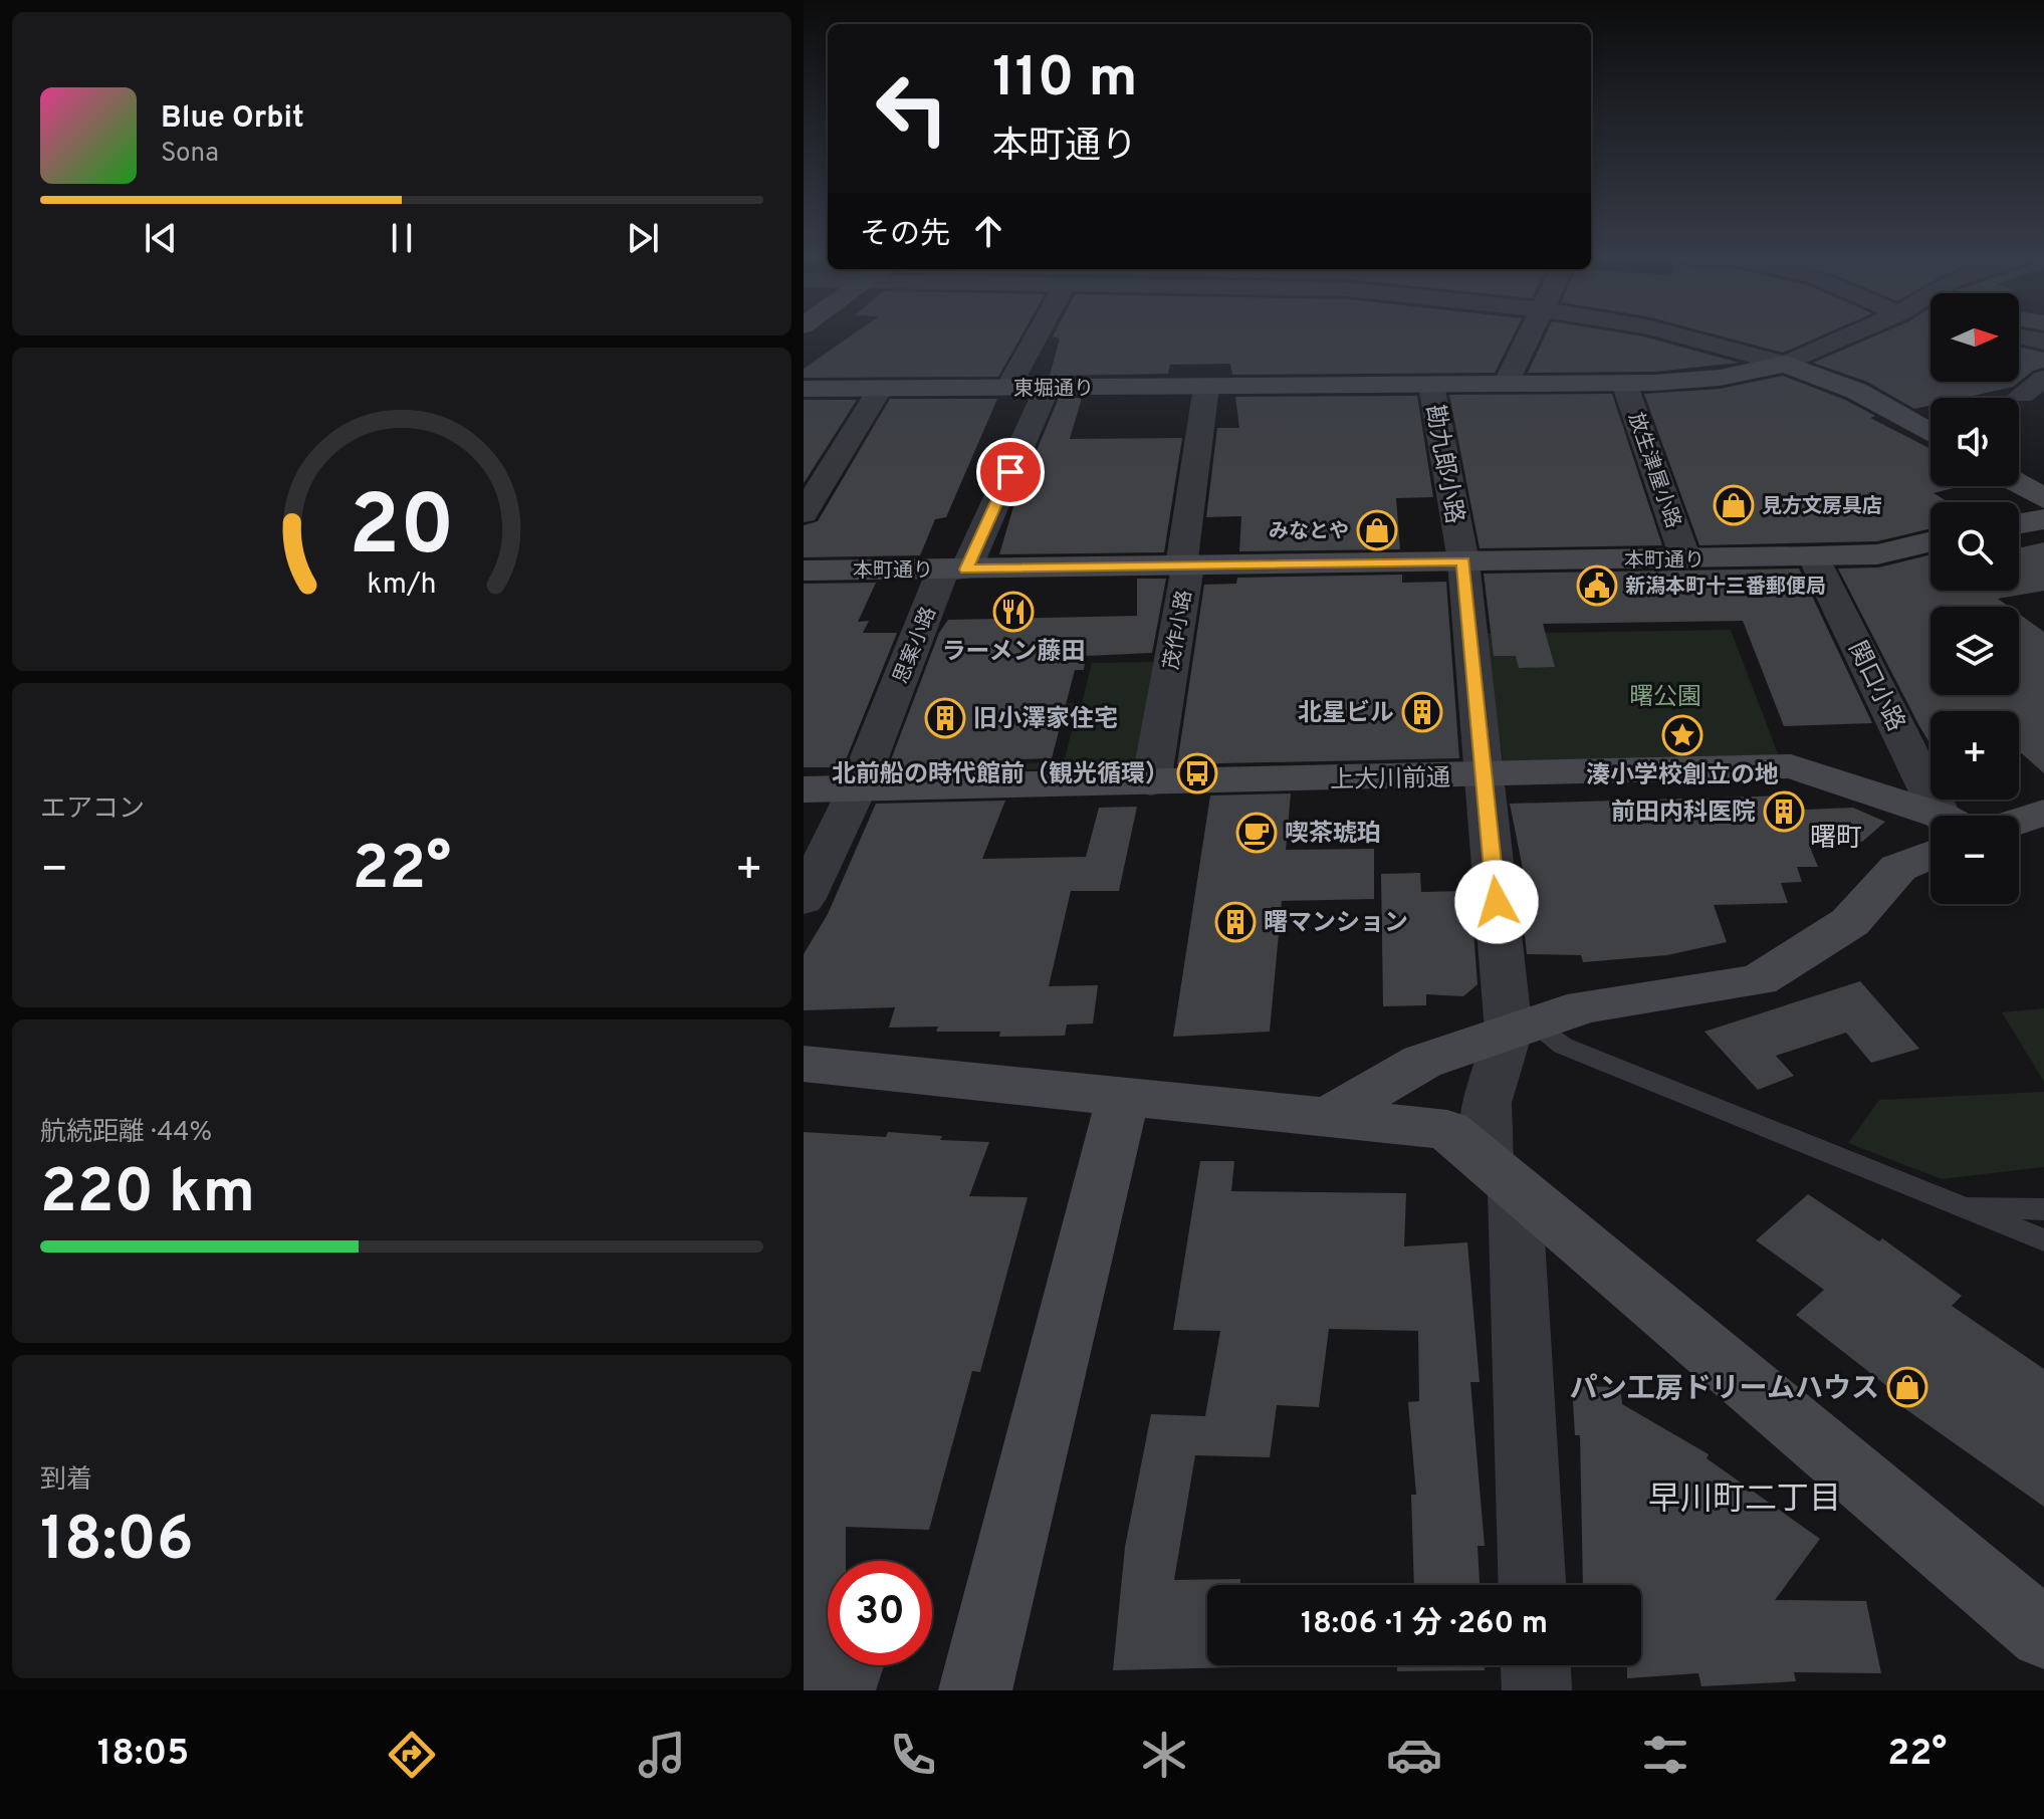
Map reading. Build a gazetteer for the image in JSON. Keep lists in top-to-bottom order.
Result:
{
  "streets": {
    "street": [
      "東堀通り",
      "勘九郎小路",
      "放生津屋小路",
      "本町通り",
      "茂作小路",
      "思案小路",
      "関口小路",
      "上大川前通"
    ]
  },
  "crossings": [
    ["東堀通り", "勘九郎小路"],
    ["東堀通り", "放生津屋小路"],
    ["東堀通り", "茂作小路"],
    ["東堀通り", "思案小路"],
    ["勘九郎小路", "本町通り"],
    ["勘九郎小路", "上大川前通"],
    ["放生津屋小路", "本町通り"],
    ["本町通り", "茂作小路"],
    ["本町通り", "思案小路"],
    ["本町通り", "関口小路"],
    ["茂作小路", "上大川前通"],
    ["思案小路", "上大川前通"]
  ],
  "districts": ["曙町", "早川町二丁目"],
  "parks": ["曙公園"],
  "places": {
    "shop": ["見方文房具店", "みなとや", "パン工房ドリームハウス"],
    "public building": ["新潟本町十三番郵便局"],
    "restaurant": ["ラーメン藤田"],
    "building": [
      "北星ビル",
      "旧小澤家住宅",
      "前田内科医院",
      "曙マンション"
    ],
    "place": ["湊小学校創立の地"],
    "bus stop": ["北前船の時代館前（観光循環）"],
    "cafe": ["喫茶琥珀"]
  },
  "north": "right",
  "page": {
    "turn": ["110 m", "本町通り"],
    "song": ["Blue Orbit", "Sona"],
    "then": "その先",
    "map_buttons": ["+", "−"],
    "tile": [
      "エアコン",
      ["航続距離 · 44%", "220 km"],
      ["到着", "18:06"]
    ],
    "heat": ["−", "22°", "+"],
    "limit": "30",
    "trip": "18:06 · 1 分 · 260 m",
    "tabs": ["18:05", "22°"],
    "gauge": ["20", "km/h"]
  }
}
